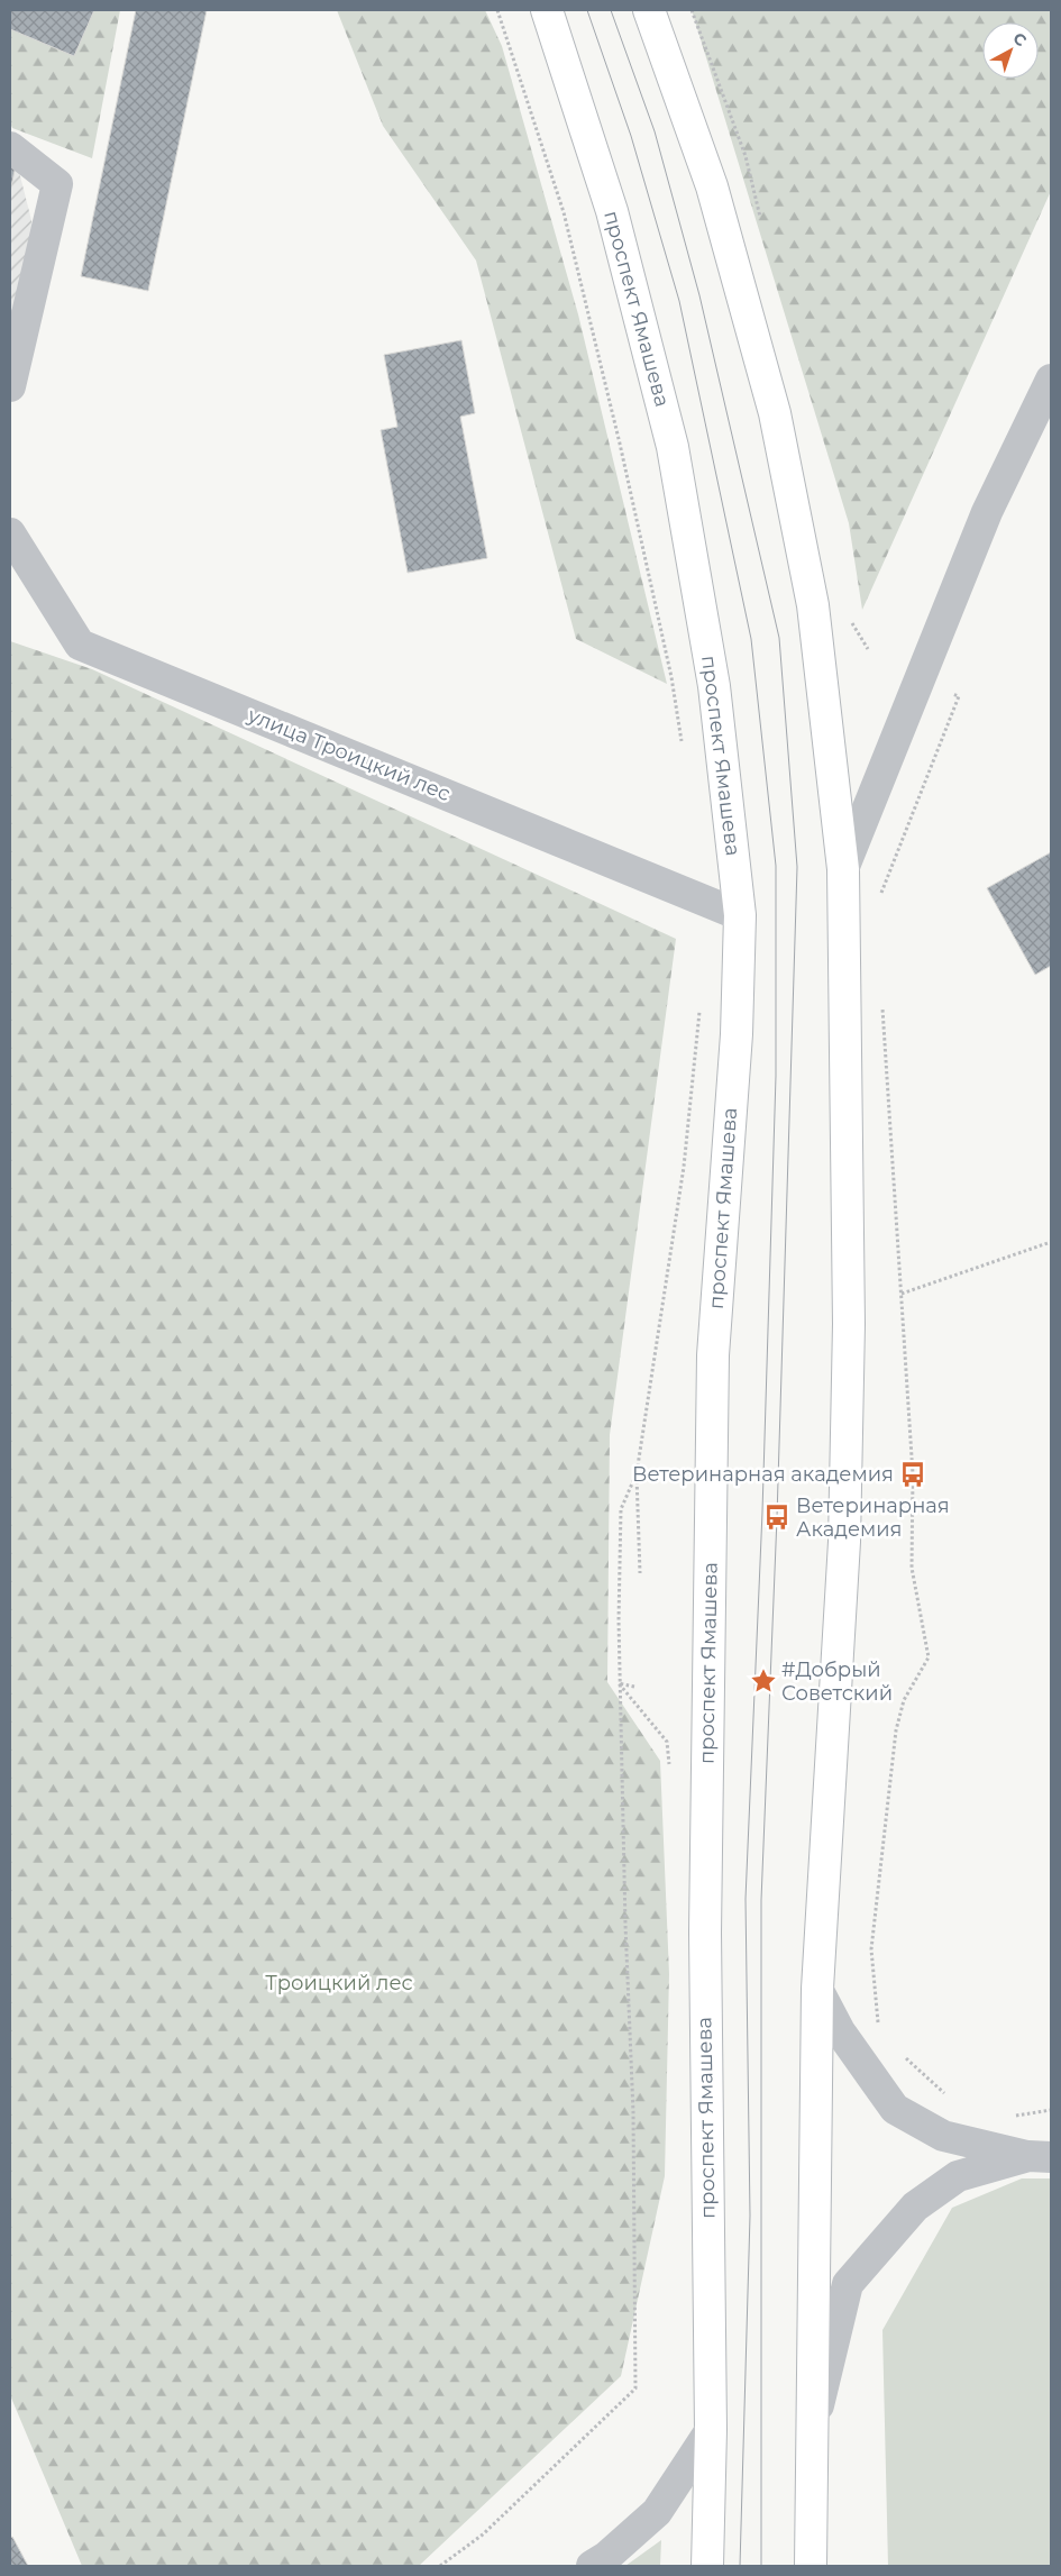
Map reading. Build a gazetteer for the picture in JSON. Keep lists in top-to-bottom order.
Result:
{
  "streets": {
    "main road": ["проспект Ямашева"],
    "street": ["улица Троицкий лес"]
  },
  "crossings": [
    ["проспект Ямашева", "улица Троицкий лес"]
  ],
  "parks": ["Троицкий лес"],
  "places": {
    "bus stop": ["Ветеринарная академия", "Ветеринарная Академия"],
    "place": ["#Добрый Советский"]
  },
  "north": "top right"
}
